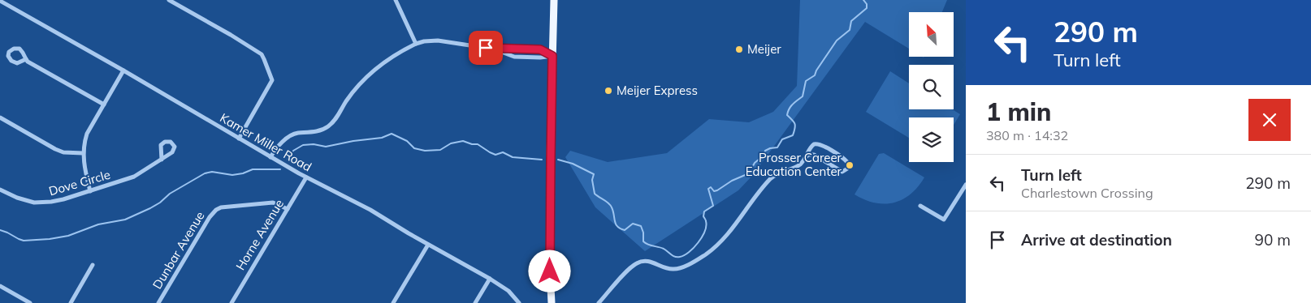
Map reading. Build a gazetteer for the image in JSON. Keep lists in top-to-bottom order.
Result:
{
  "streets": {
    "street": [
      "Kamer Miller Road",
      "Dove Circle",
      "Horne Avenue",
      "Dunbar Avenue"
    ]
  },
  "crossings": [
    ["Kamer Miller Road", "Horne Avenue"],
    ["Horne Avenue", "Dunbar Avenue"]
  ],
  "places": ["Meijer", "Meijer Express", "Prosser Career Education Center"],
  "north": "top left",
  "page": {
    "turn": ["290 m", "Turn left"],
    "heading": ["1 min", "380 m · 14:32"],
    "list": [
      {
        "name": "Turn left",
        "note": "Charlestown Crossing",
        "value": "290 m"
      },
      {
        "name": "Arrive at destination",
        "value": "90 m"
      }
    ]
  }
}
